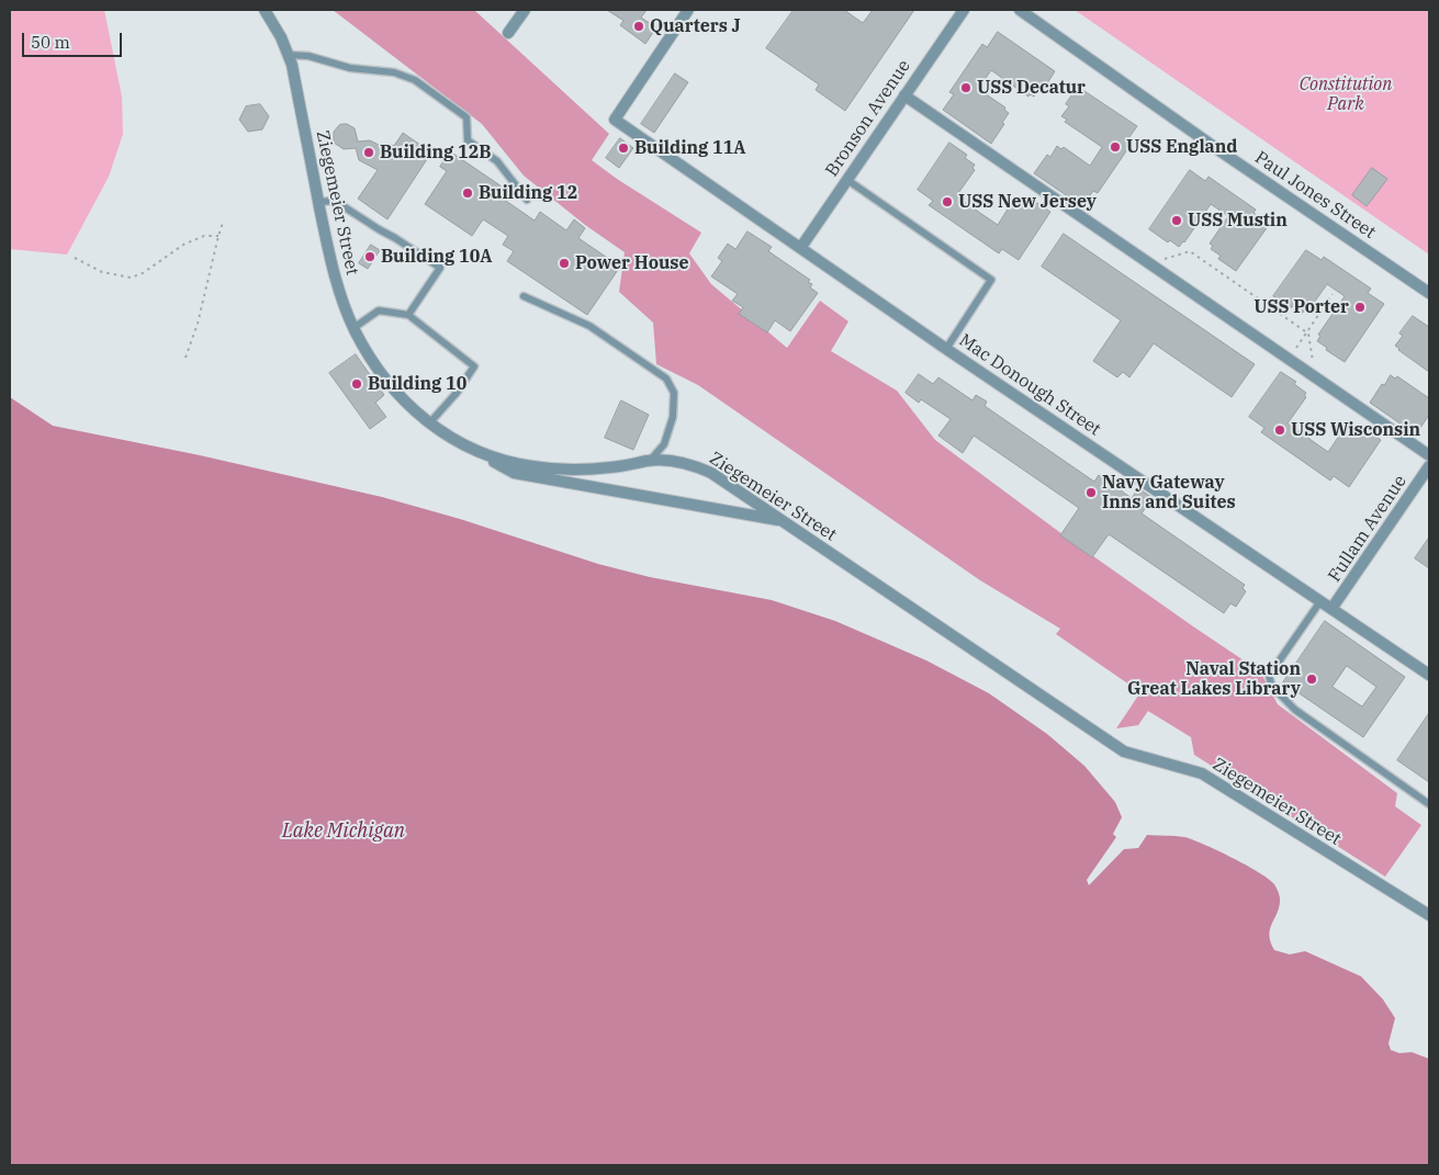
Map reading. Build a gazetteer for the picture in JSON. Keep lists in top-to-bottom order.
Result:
{
  "streets": {
    "street": [
      "Bronson Avenue",
      "Paul Jones Street",
      "Ziegemeier Street",
      "Mac Donough Street",
      "Fullam Avenue"
    ]
  },
  "crossings": [
    ["Bronson Avenue", "Mac Donough Street"],
    ["Mac Donough Street", "Fullam Avenue"]
  ],
  "water": ["Lake Michigan"],
  "parks": ["Constitution Park"],
  "places": [
    "Quarters J",
    "USS Decatur",
    "USS England",
    "Building 11A",
    "Building 12B",
    "Building 12",
    "USS New Jersey",
    "USS Mustin",
    "Building 10A",
    "Power House",
    "USS Porter",
    "Building 10",
    "USS Wisconsin",
    "Navy Gateway Inns and Suites",
    "Naval Station Great Lakes Library"
  ],
  "scale_bar": "50 m"
}
